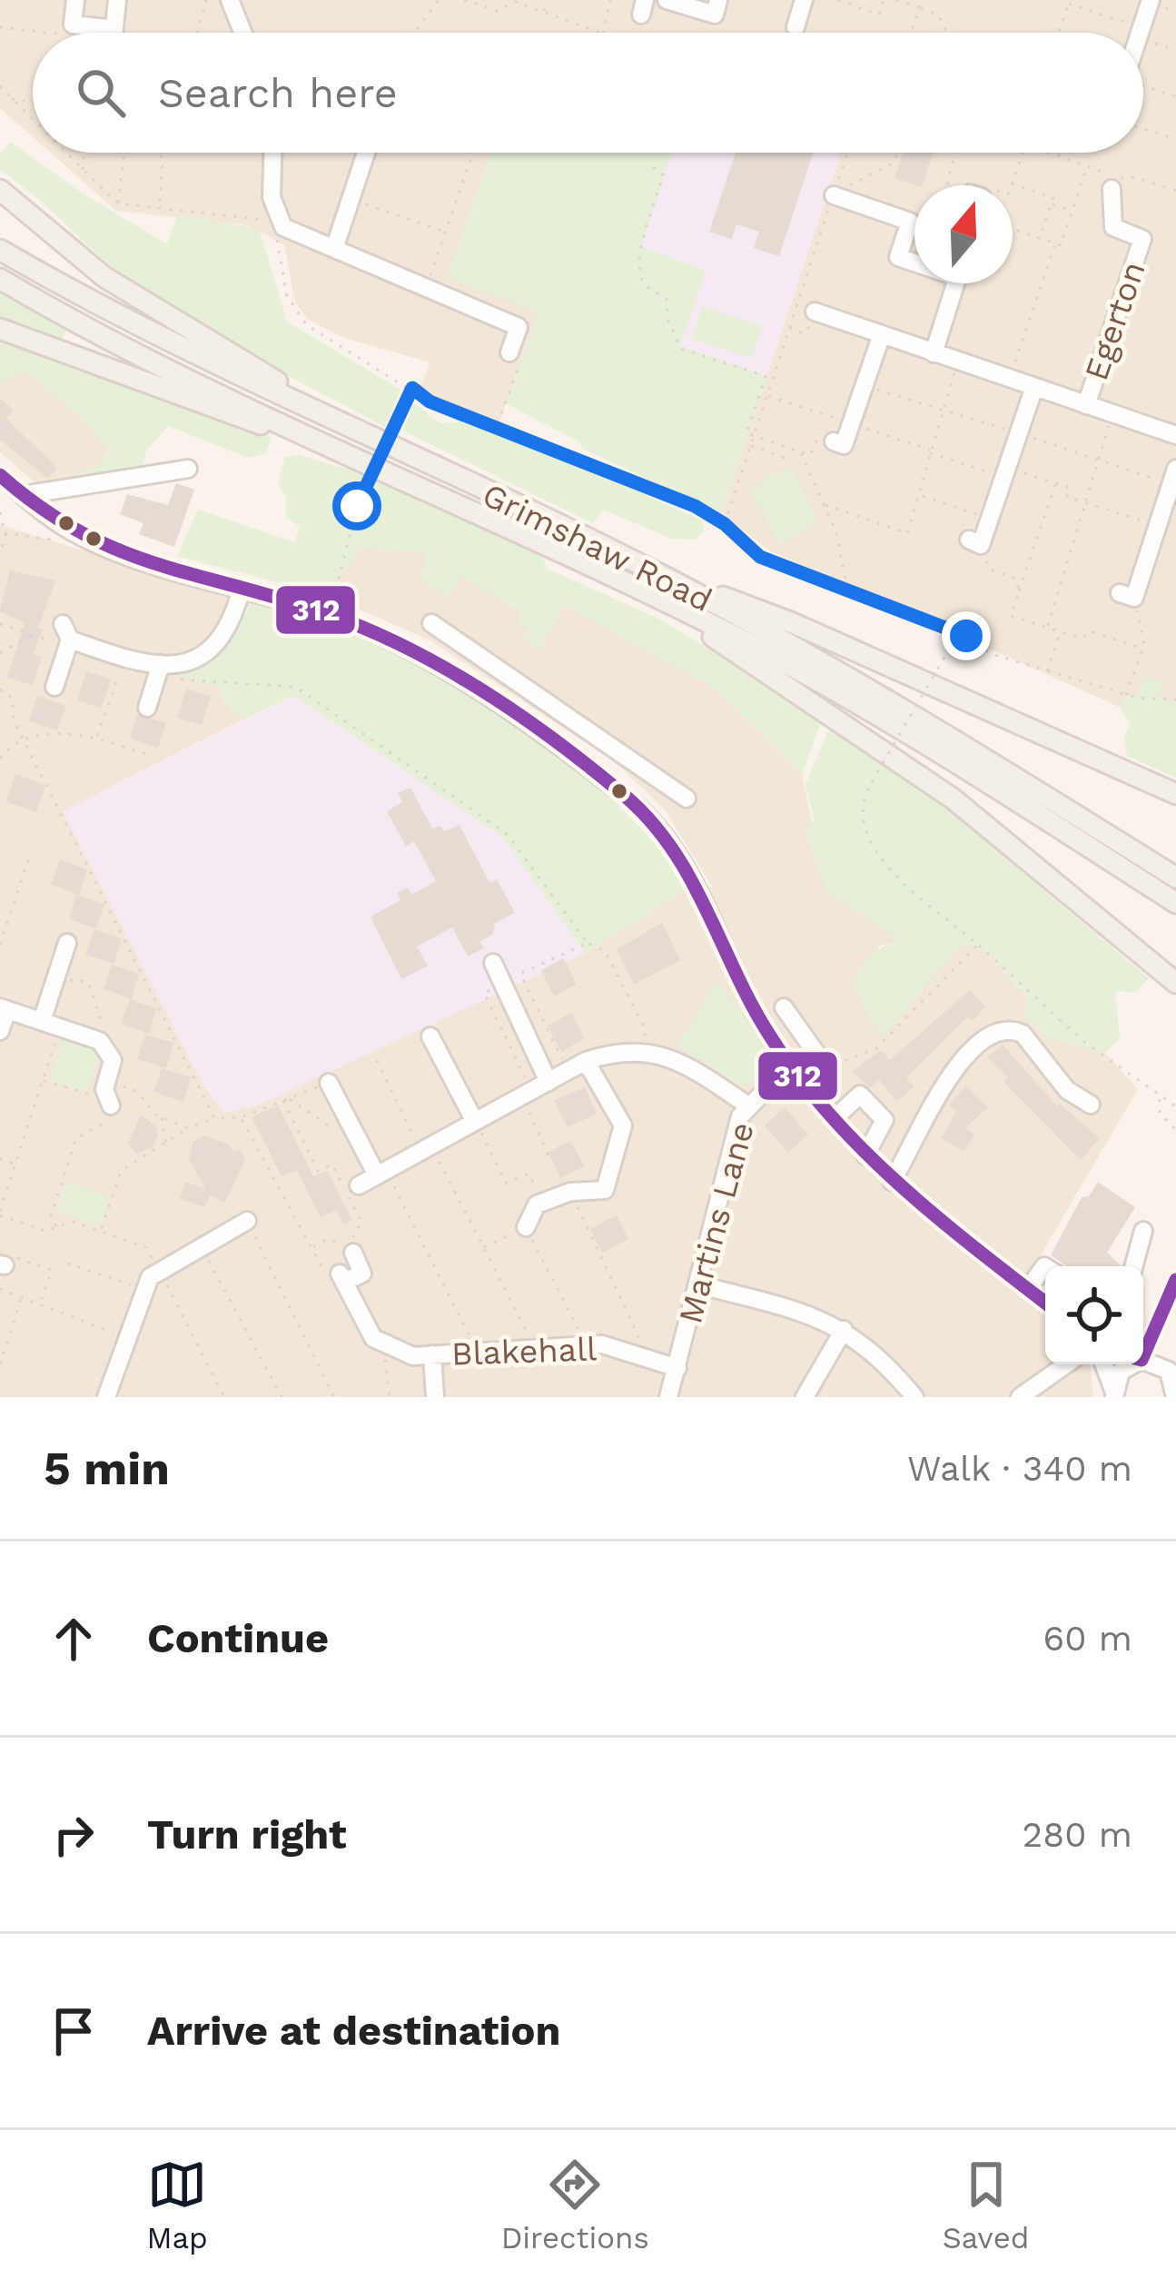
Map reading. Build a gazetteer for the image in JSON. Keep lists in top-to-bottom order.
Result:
{
  "streets": {
    "main road": ["Grimshaw Road"],
    "street": ["Egerton", "Martins Lane", "Blakehall"]
  },
  "crossings": [
    ["Martins Lane", "Blakehall"]
  ],
  "lines": ["transit line 312"],
  "north": "top",
  "page": {
    "search": "Search here",
    "heading": ["5 min", "Walk · 340 m"],
    "list": [
      ["Continue", "60 m"],
      ["Turn right", "280 m"],
      "Arrive at destination"
    ],
    "nav": ["Map", "Directions", "Saved"]
  }
}
